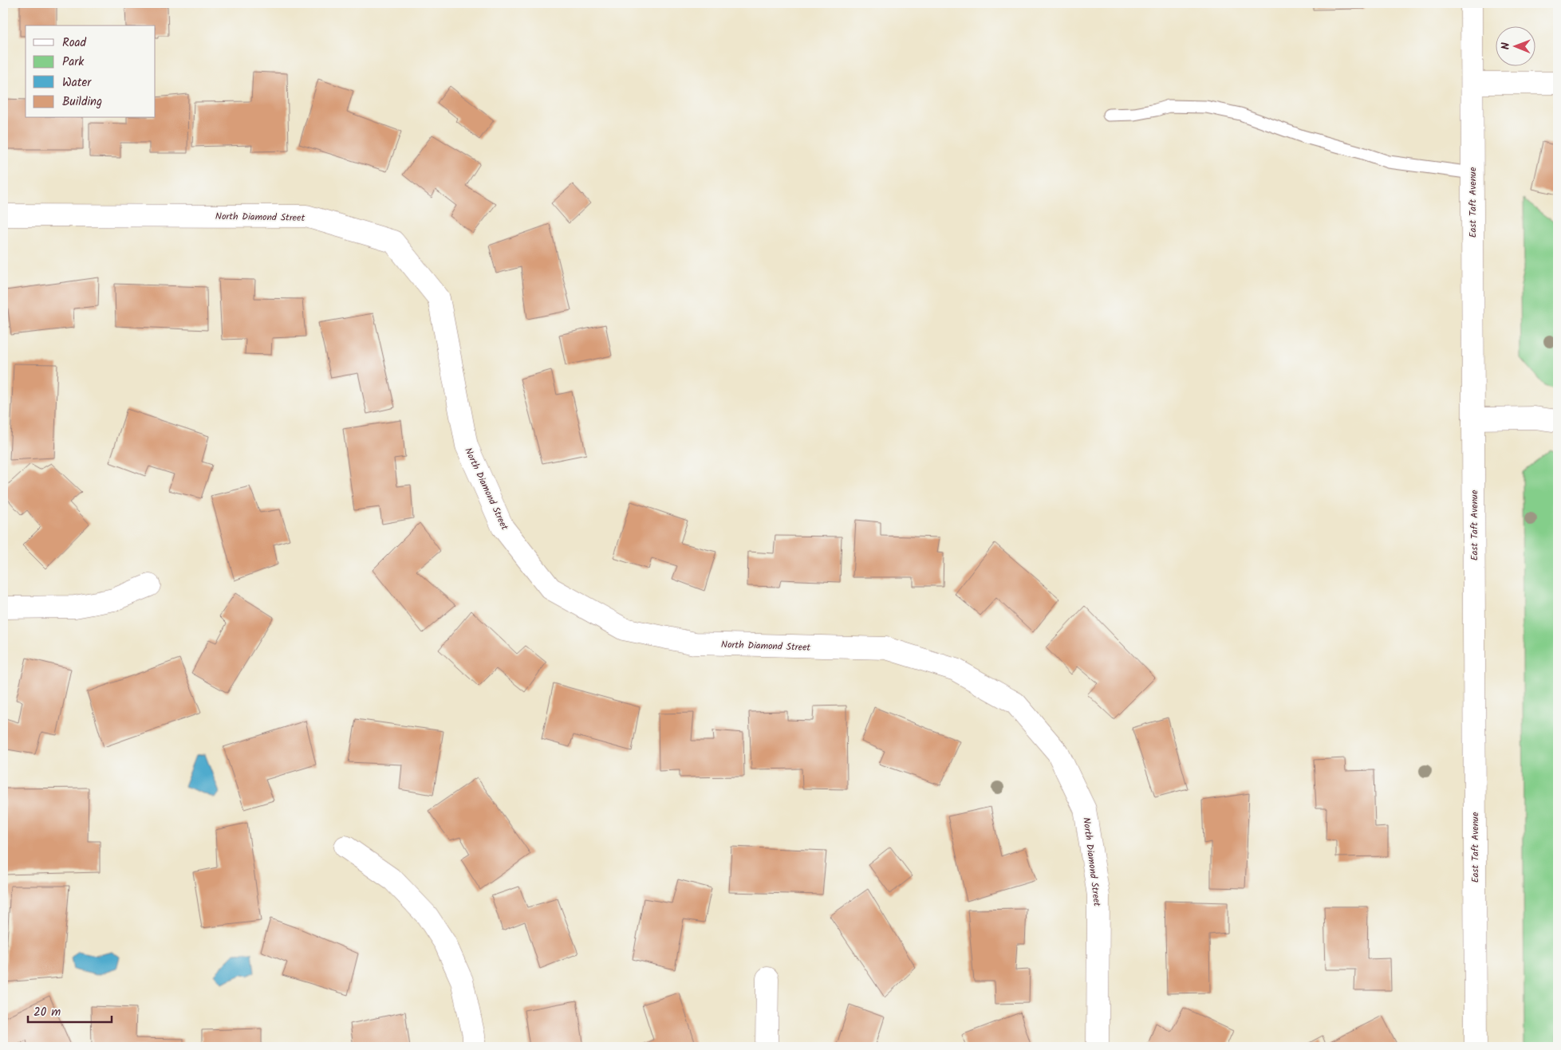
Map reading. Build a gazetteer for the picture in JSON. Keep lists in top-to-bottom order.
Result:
{
  "streets": {
    "street": ["East Taft Avenue", "North Diamond Street"]
  },
  "legend": [
    "Road",
    "Park",
    "Water",
    "Building"
  ],
  "scale_bar": "20 m",
  "north": "left"
}
